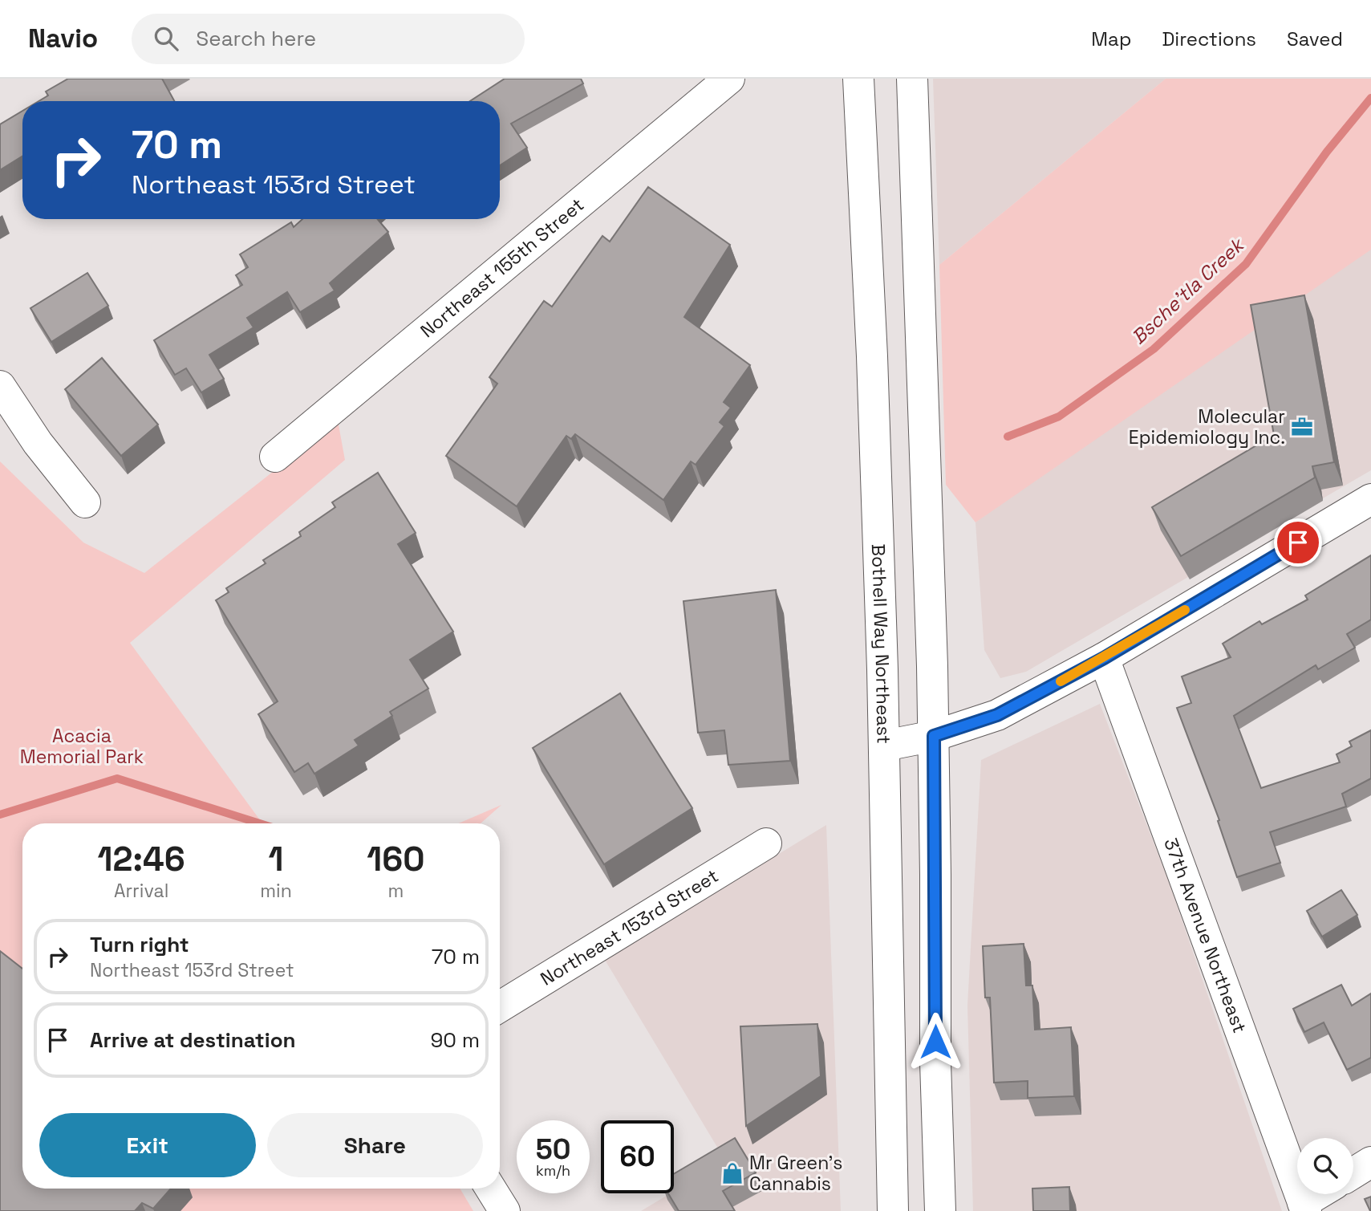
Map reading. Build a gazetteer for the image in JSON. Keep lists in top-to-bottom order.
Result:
{
  "streets": {
    "street": [
      "Northeast 155th Street",
      "Bothell Way Northeast",
      "Northeast 153rd Street",
      "37th Avenue Northeast"
    ]
  },
  "water": ["Bsche'tla Creek"],
  "parks": ["Acacia Memorial Park"],
  "places": {
    "office": ["Molecular Epidemiology Inc."],
    "shop": ["Mr Green's Cannabis"]
  },
  "page": {
    "header": "Navio",
    "search": "Search here",
    "nav": ["Map", "Directions", "Saved"],
    "turn": ["70 m", "Northeast 153rd Street"],
    "eta": [
      "12:46",
      "Arrival",
      "1",
      "min",
      "160",
      "m"
    ],
    "list": [
      {
        "name": "Turn right",
        "note": "Northeast 153rd Street",
        "value": "70 m"
      },
      {
        "name": "Arrive at destination",
        "value": "90 m"
      }
    ],
    "buttons": ["Exit", "Share"],
    "speed": "50 km/h",
    "limit": "60"
  }
}
